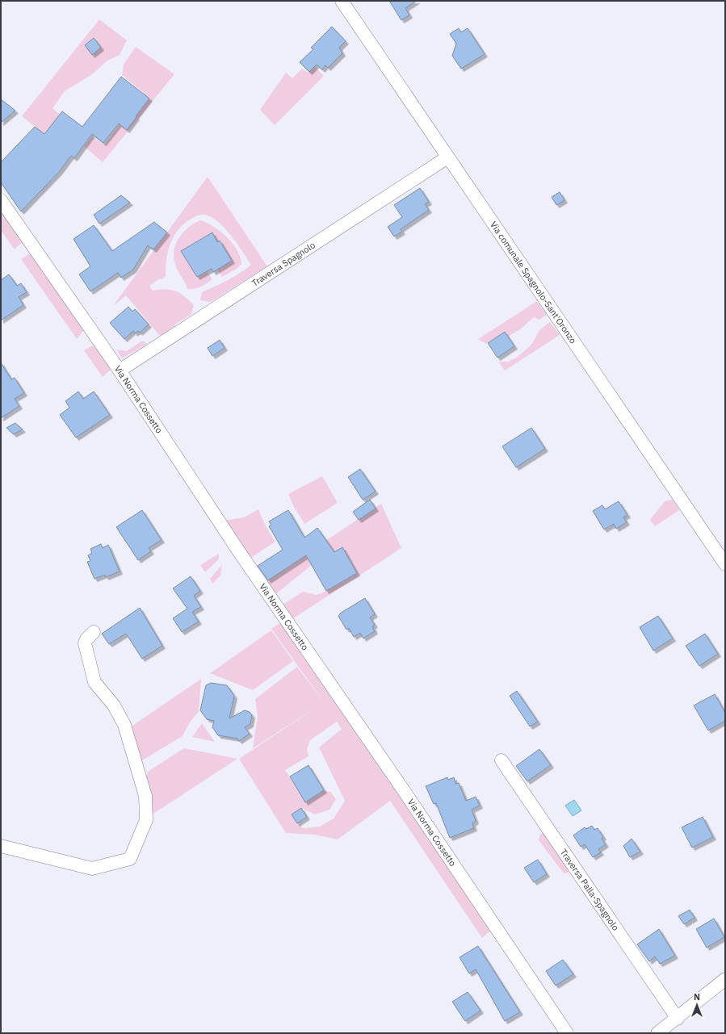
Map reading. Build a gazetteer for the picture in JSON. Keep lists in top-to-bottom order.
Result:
{
  "streets": {
    "street": [
      "Traversa Spagnolo",
      "Via comunale Spagnolo-Sant'Oronzo",
      "Via Norma Cossetto",
      "Traversa Palla-Spagnolo"
    ]
  },
  "crossings": [
    ["Traversa Spagnolo", "Via comunale Spagnolo-Sant'Oronzo"],
    ["Traversa Spagnolo", "Via Norma Cossetto"]
  ],
  "north": "top"
}
